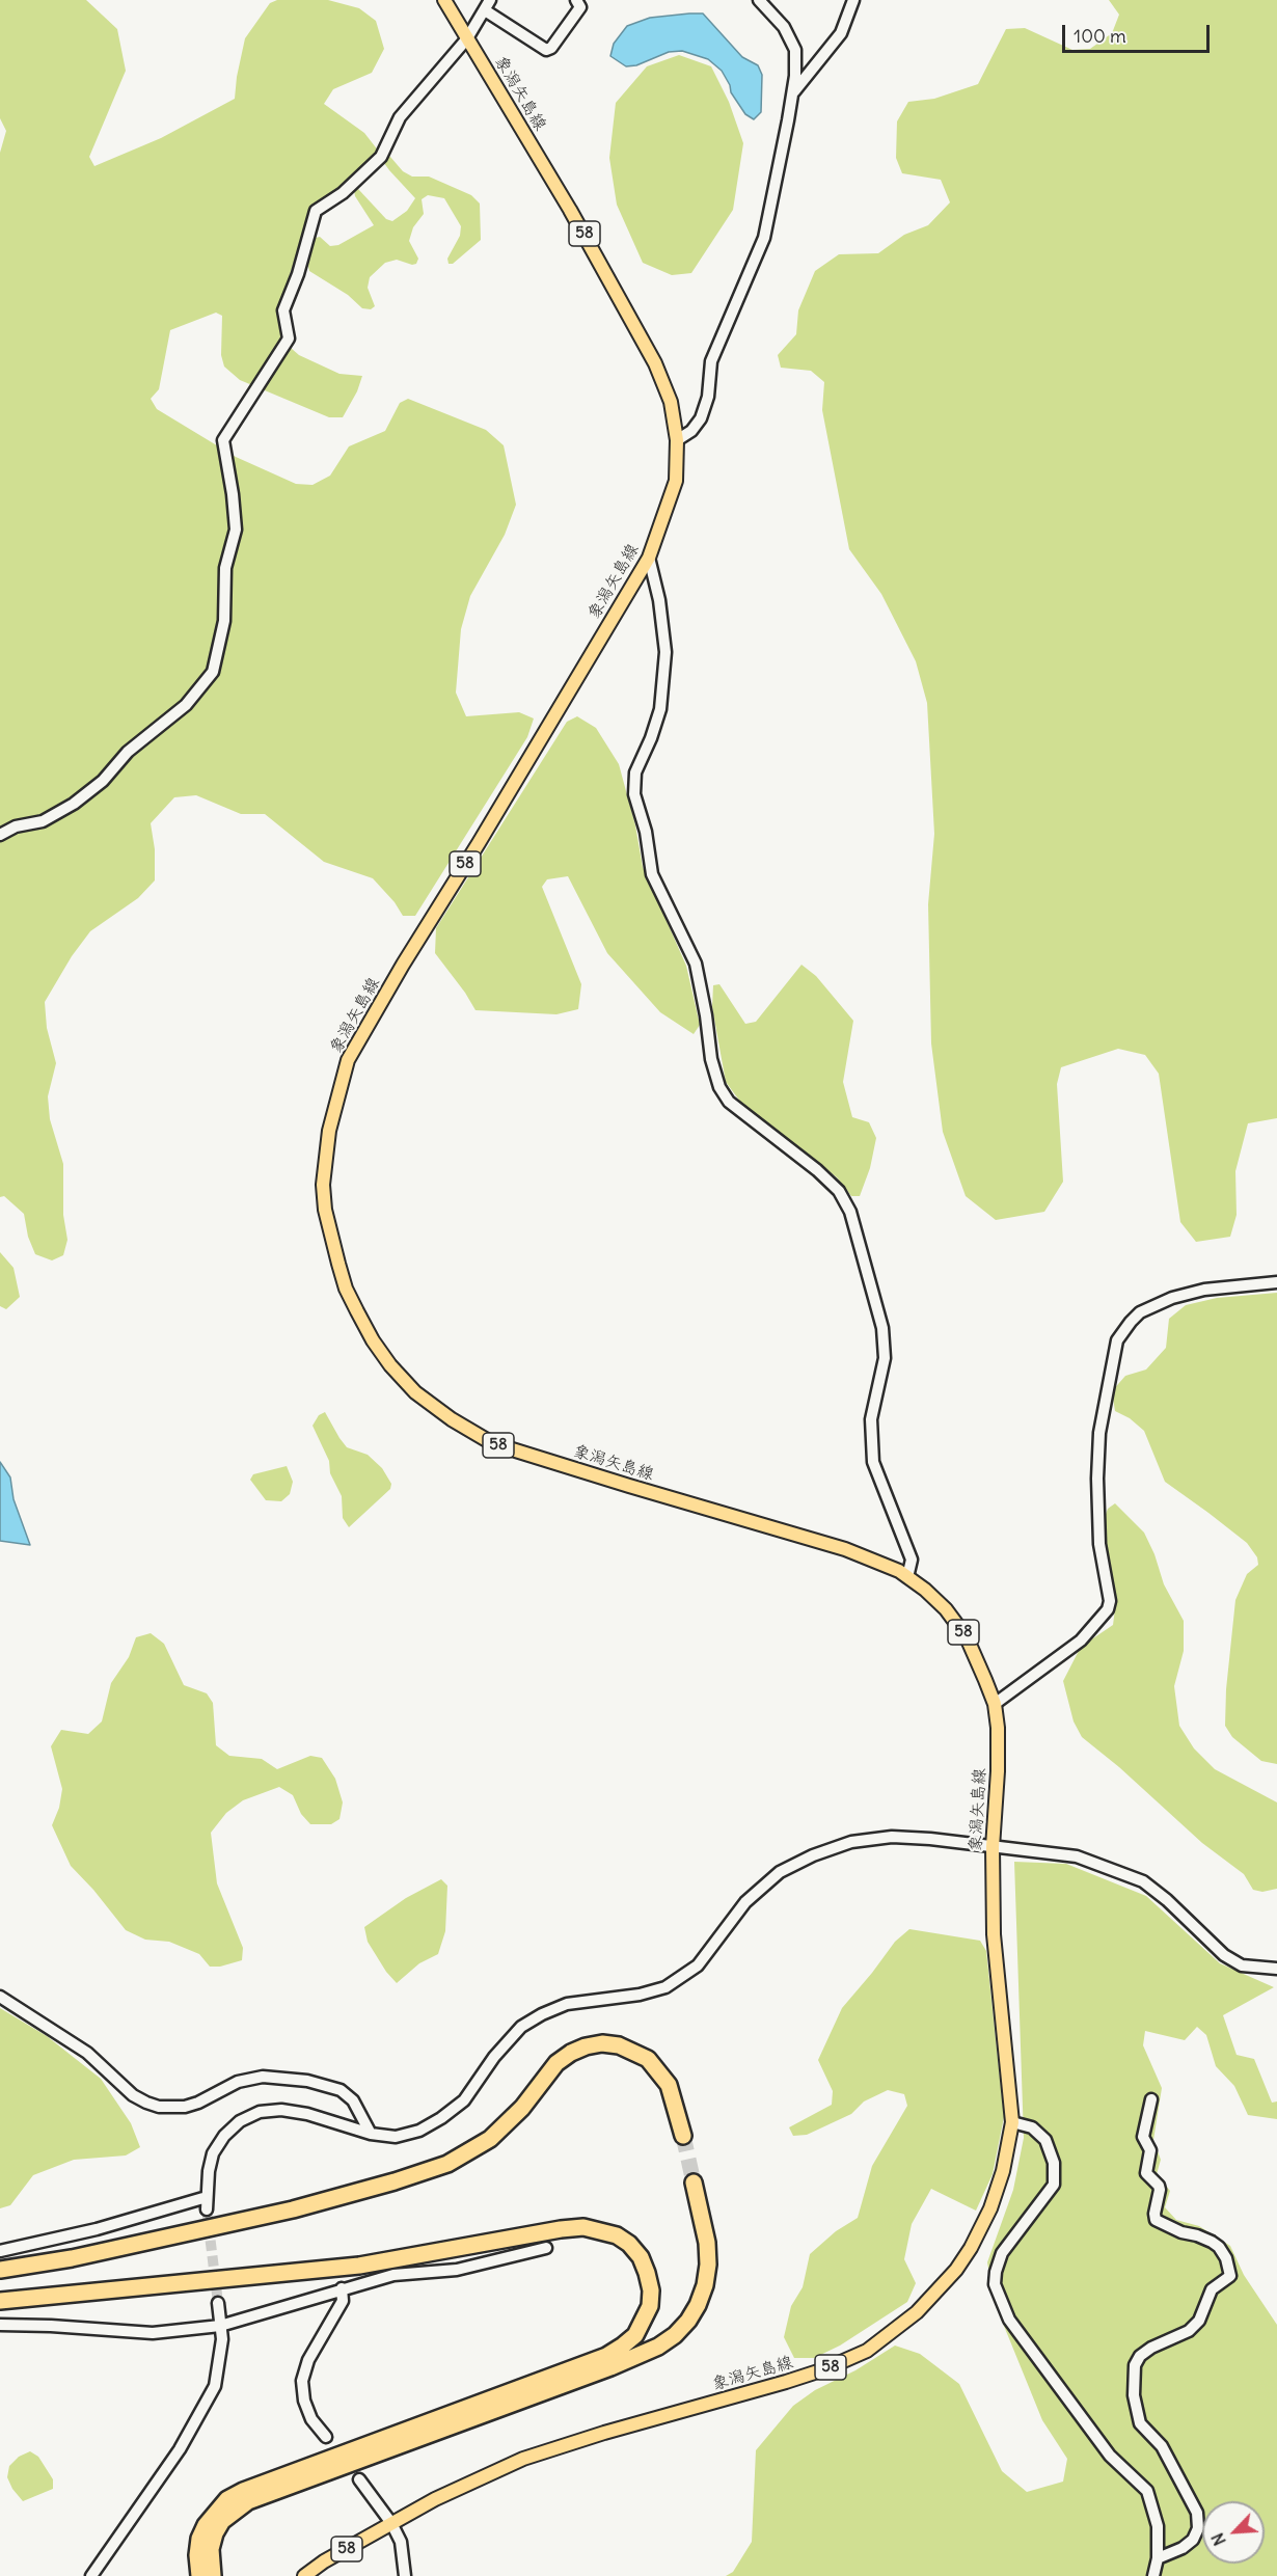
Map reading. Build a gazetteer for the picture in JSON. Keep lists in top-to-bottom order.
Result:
{
  "streets": {
    "main road": ["象潟矢島線", "58"]
  },
  "scale_bar": "100 m",
  "north": "bottom left"
}
